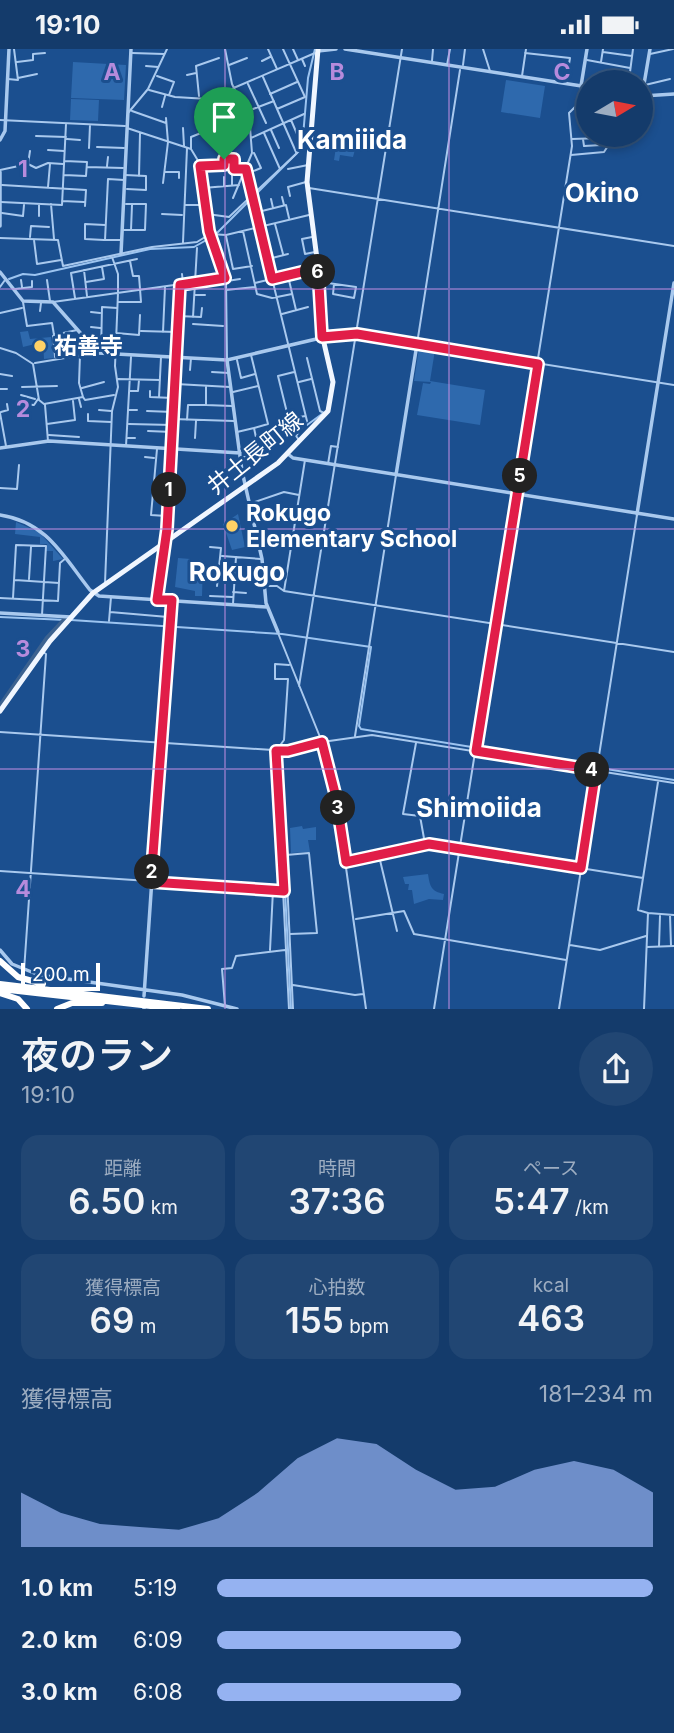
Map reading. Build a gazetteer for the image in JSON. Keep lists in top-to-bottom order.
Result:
{
  "streets": {
    "main road": ["井土長町線"]
  },
  "districts": [
    "Kamiiida",
    "Okino",
    "Rokugo",
    "Shimoiida"
  ],
  "places": ["祐善寺", "Rokugo Elementary School"],
  "scale_bar": "200 m",
  "north": "right",
  "page": {
    "status": "19:10",
    "pins": [
      "6",
      "5",
      "1",
      "4",
      "3",
      "2"
    ],
    "scale": "200 m",
    "heading": ["夜のラン", "19:10"],
    "stats": [
      ["距離", "6.50 km"],
      ["時間", "37:36"],
      ["ペース", "5:47 /km"],
      ["獲得標高", "69 m"],
      ["心拍数", "155 bpm"],
      ["kcal", "463"]
    ],
    "chart": ["獲得標高", "181–234 m"],
    "list": [
      {
        "name": "1.0 km",
        "note": "5:19"
      },
      {
        "name": "2.0 km",
        "note": "6:09"
      },
      {
        "name": "3.0 km",
        "note": "6:08"
      }
    ]
  },
  "grid": {
    "columns": ["A", "B", "C"],
    "rows": [
      "1",
      "2",
      "3",
      "4"
    ]
  }
}
